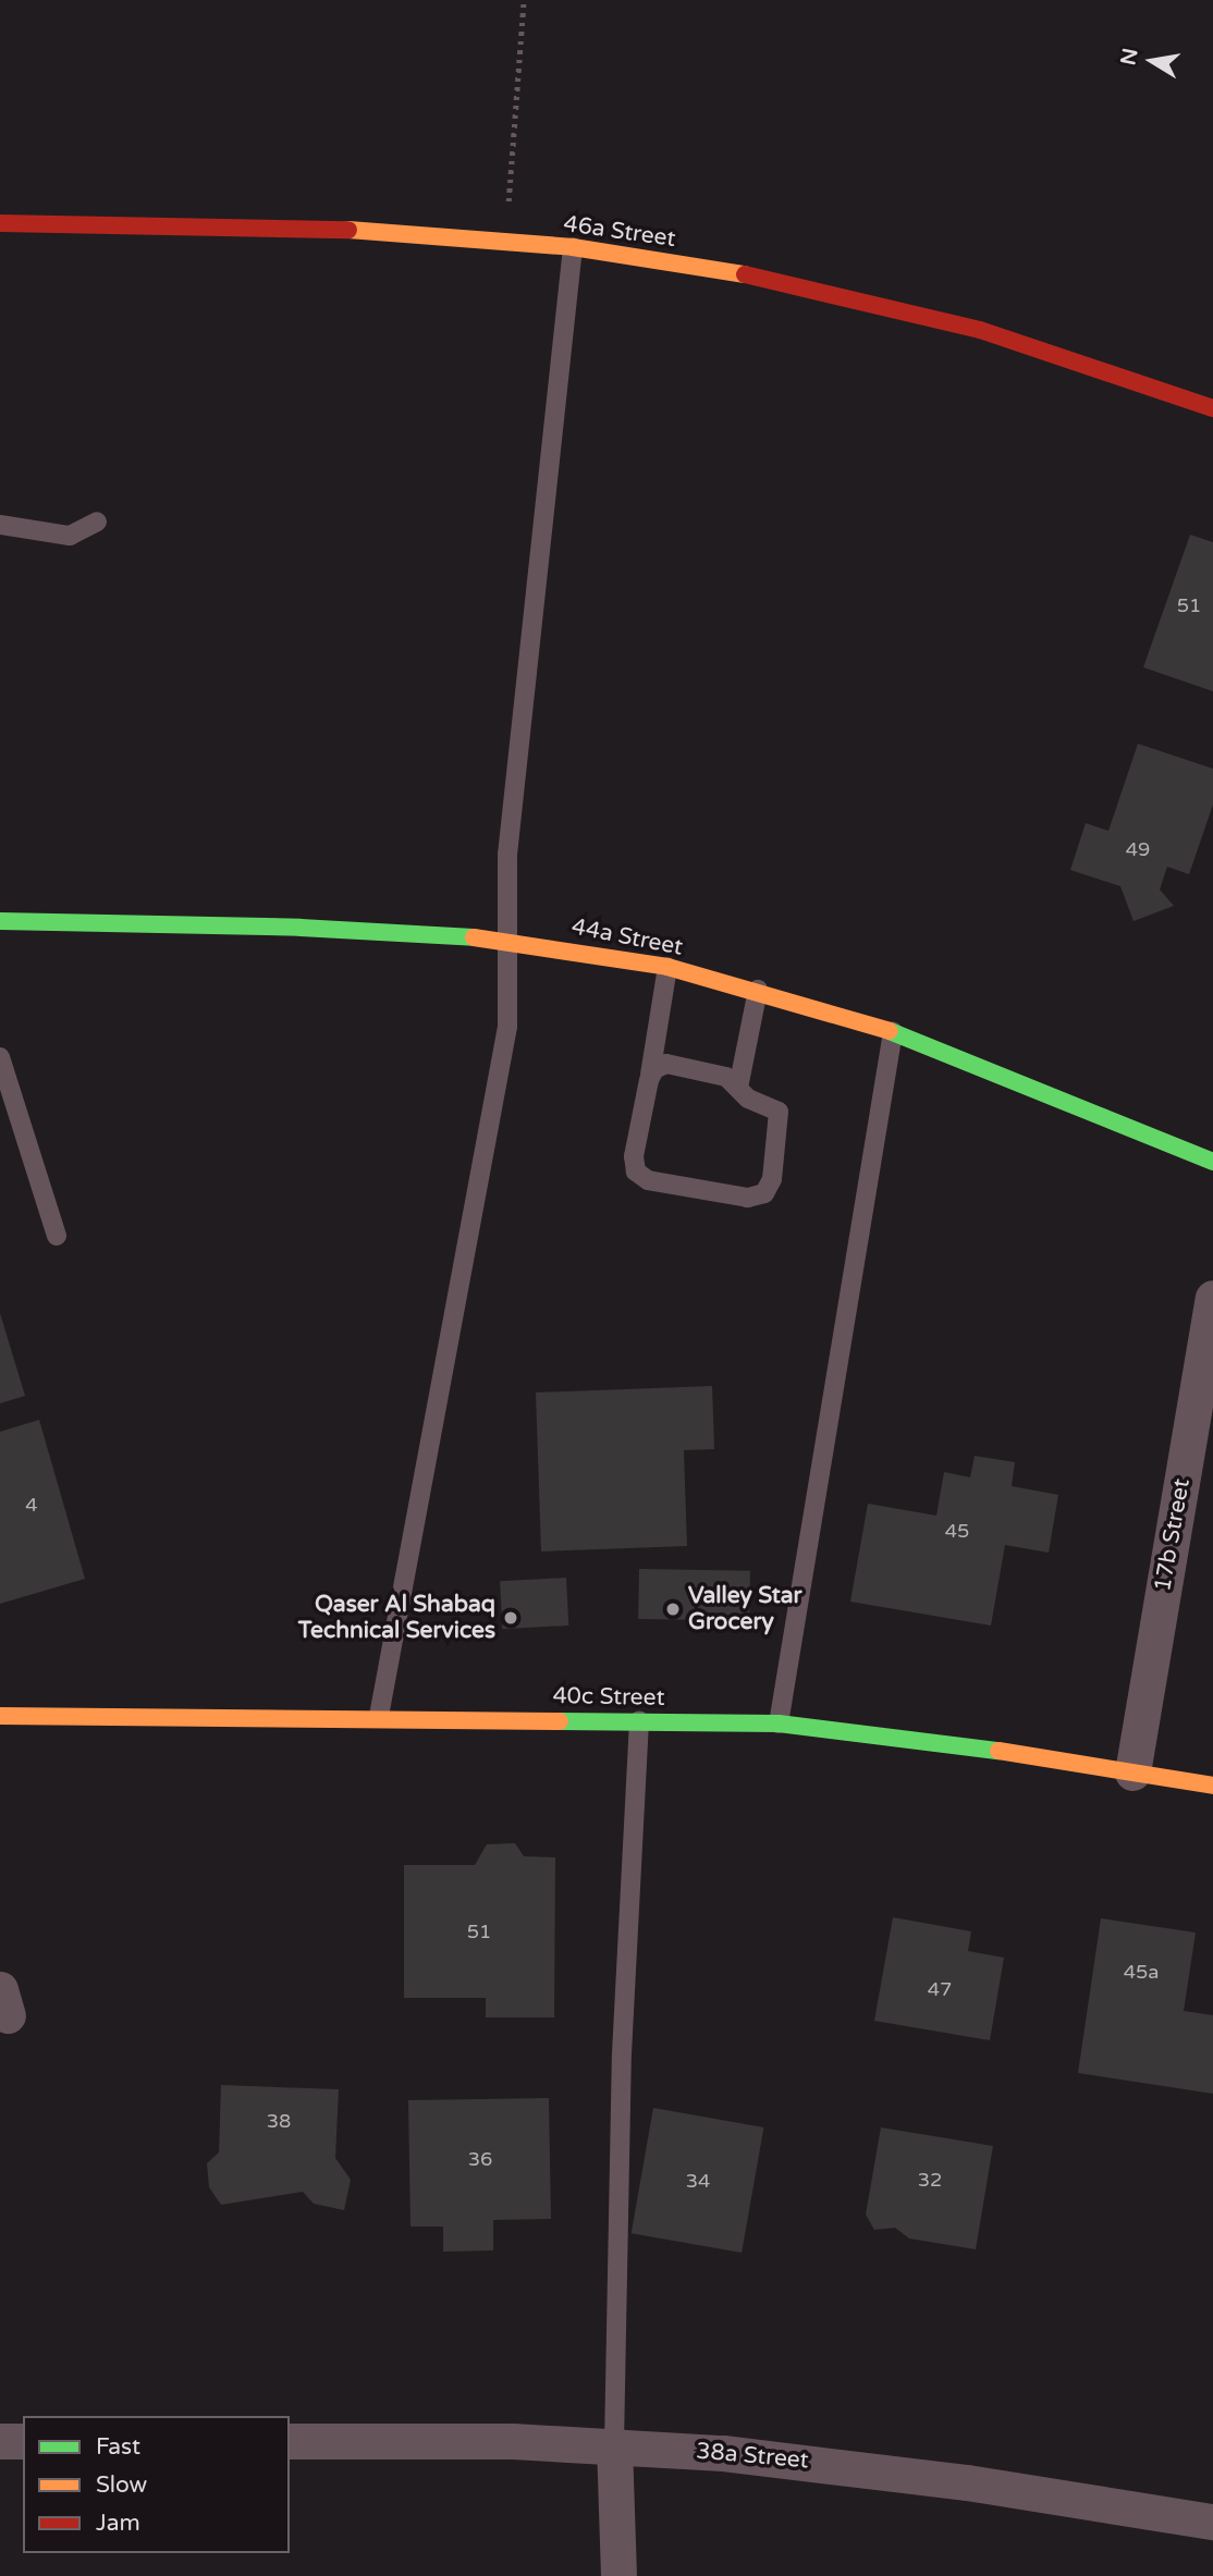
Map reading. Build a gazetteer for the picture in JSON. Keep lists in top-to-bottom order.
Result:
{
  "streets": {
    "street": [
      "46a Street",
      "44a Street",
      "17b Street",
      "40c Street",
      "38a Street"
    ]
  },
  "crossings": [
    ["17b Street", "40c Street"]
  ],
  "places": ["Valley Star Grocery", "Qaser Al Shabaq Technical Services"],
  "house_numbers": [
    "51",
    "49",
    "4",
    "45",
    "51",
    "45a",
    "47",
    "38",
    "36",
    "32",
    "34"
  ],
  "legend": ["Fast", "Slow", "Jam"],
  "north": "left"
}
